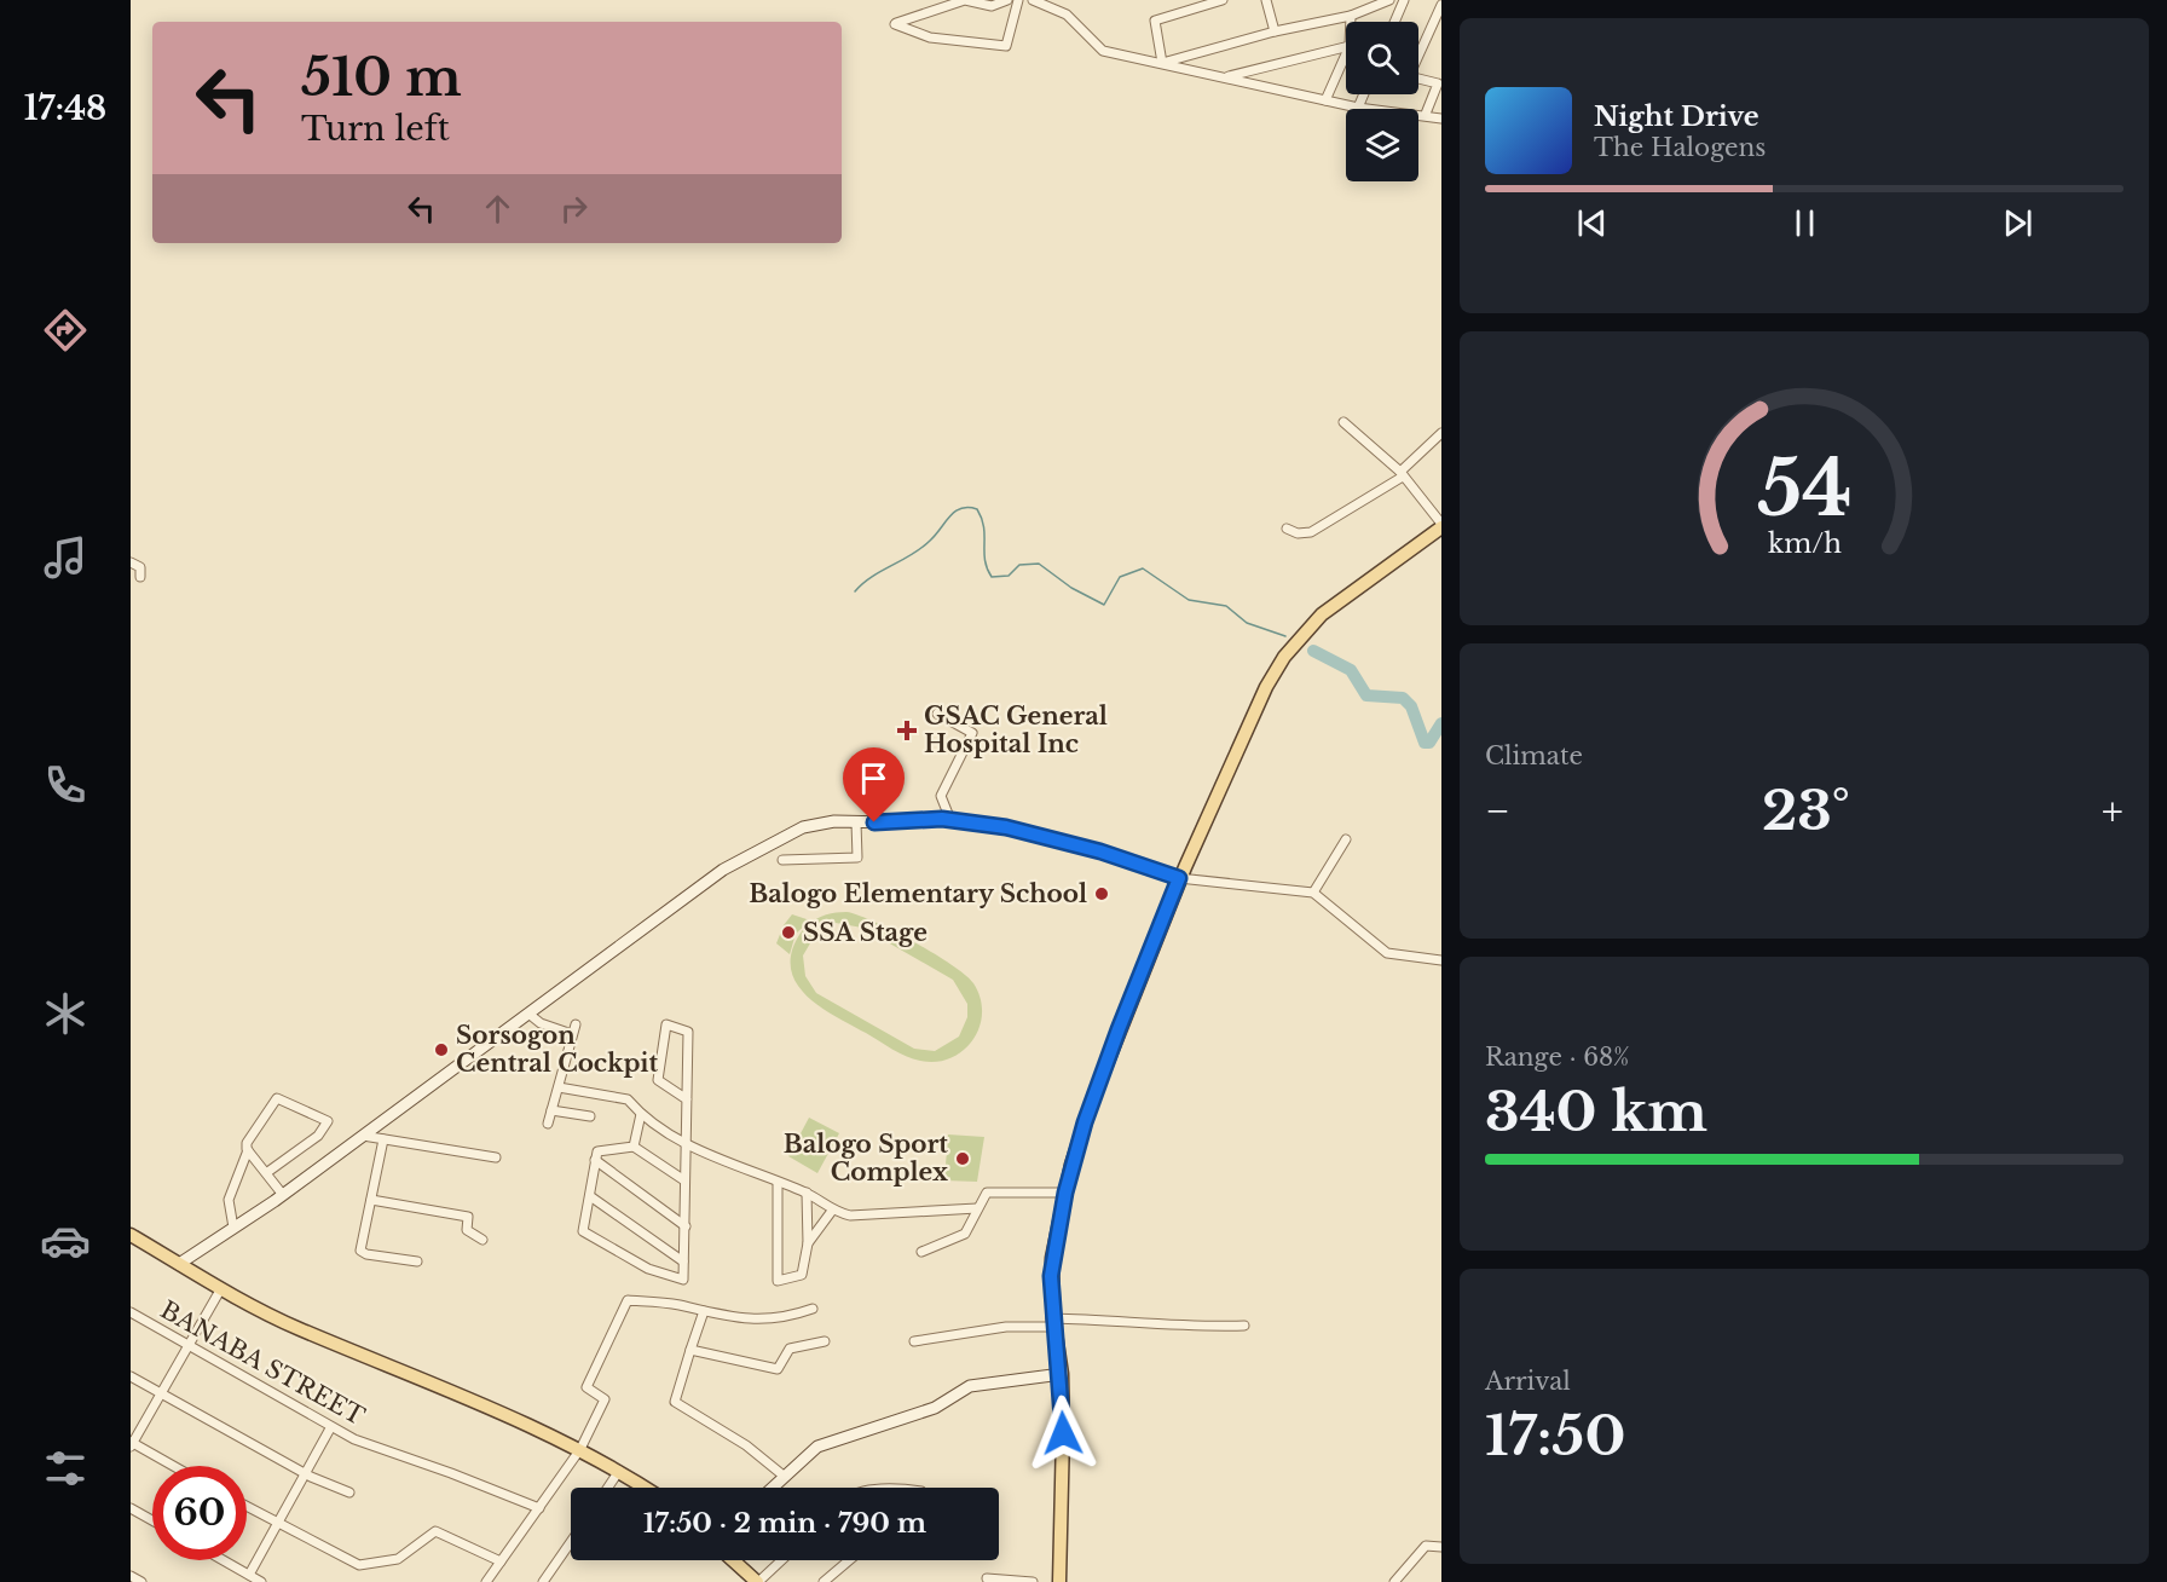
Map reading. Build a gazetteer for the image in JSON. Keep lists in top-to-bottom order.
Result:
{
  "streets": {
    "street": ["BANABA STREET"]
  },
  "places": {
    "health": ["GSAC General Hospital Inc"],
    "other": [
      "Balogo Elementary School",
      "SSA Stage",
      "Sorsogon Central Cockpit",
      "Balogo Sport Complex"
    ]
  },
  "page": {
    "tabs": "17:48",
    "turn": ["510 m", "Turn left"],
    "song": ["Night Drive", "The Halogens"],
    "tile": [
      "Climate",
      ["Range · 68%", "340 km"],
      ["Arrival", "17:50"]
    ],
    "heat": ["−", "23°", "+"],
    "limit": "60",
    "trip": "17:50 · 2 min · 790 m",
    "gauge": ["54", "km/h"]
  }
}
